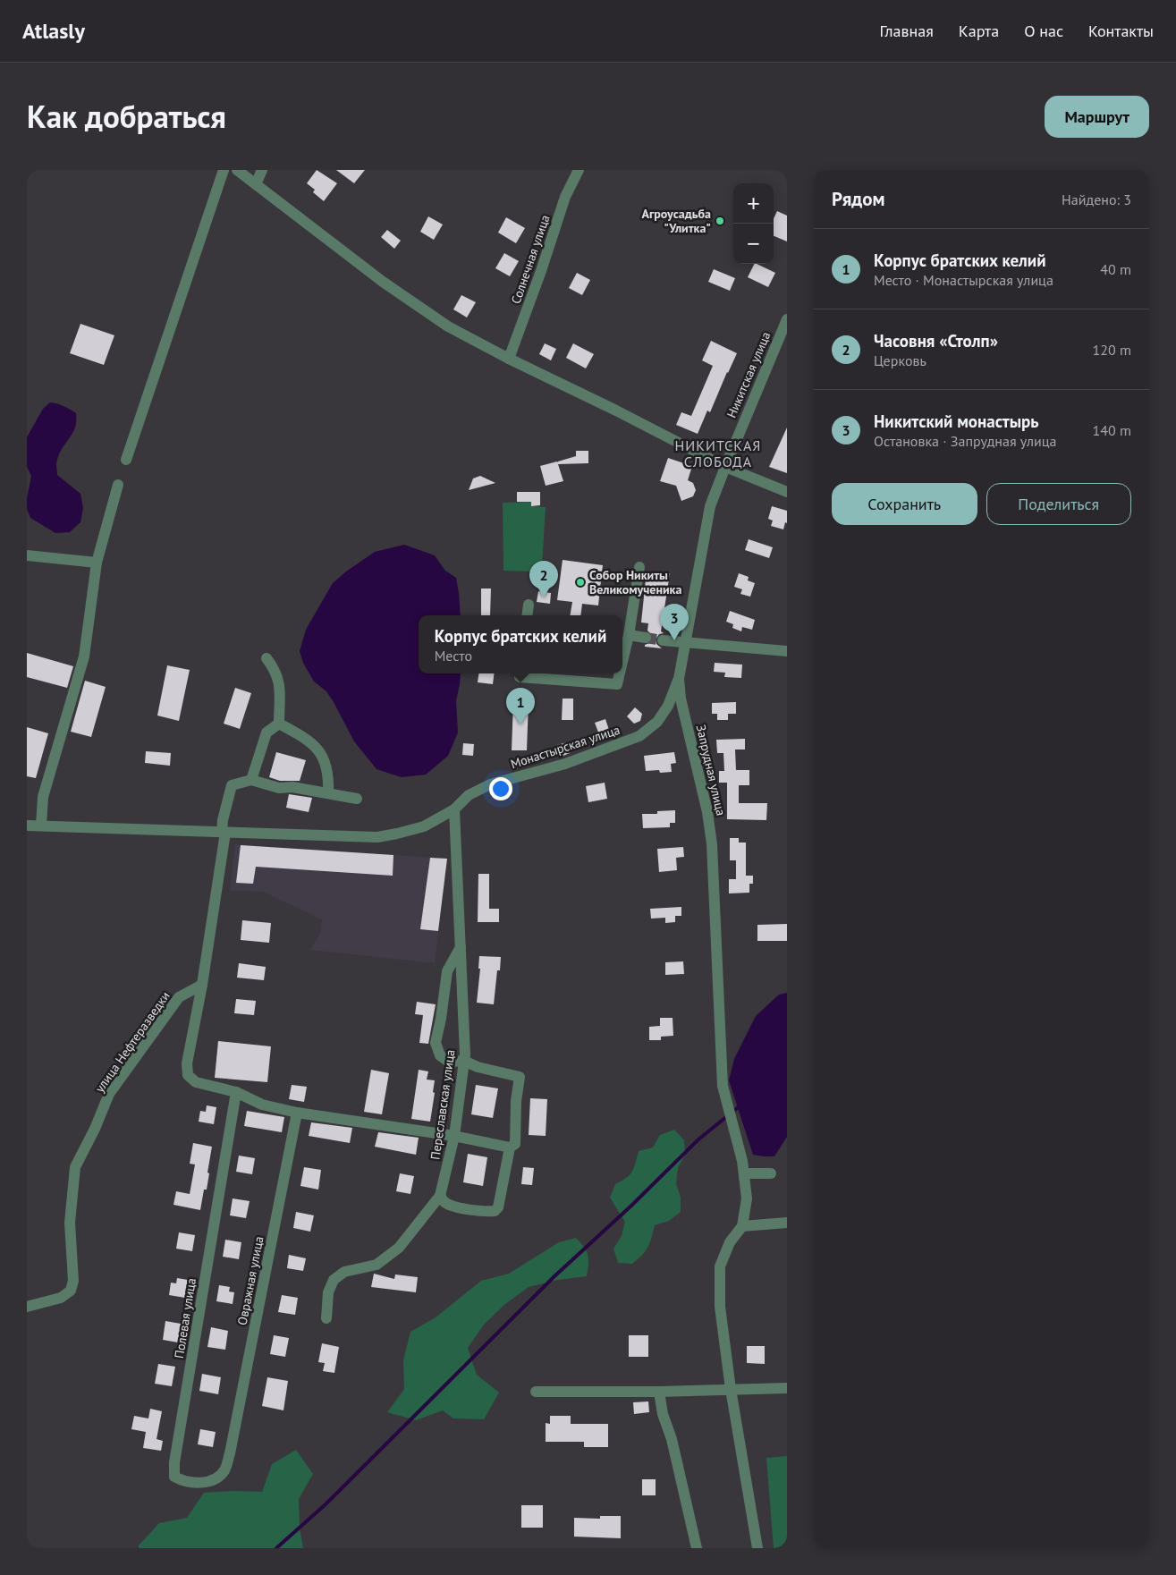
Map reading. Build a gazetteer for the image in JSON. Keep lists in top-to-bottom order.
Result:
{
  "streets": {
    "street": [
      "Солнечная улица",
      "Никитская улица",
      "Монастырская улица",
      "Запрудная улица",
      "улица Нефтеразведки",
      "Переславская улица",
      "Овражная улица",
      "Полевая улица"
    ]
  },
  "crossings": [
    ["Никитская улица", "Запрудная улица"],
    ["Монастырская улица", "Запрудная улица"],
    ["Монастырская улица", "Переславская улица"],
    ["Овражная улица", "Полевая улица"]
  ],
  "districts": ["НИКИТСКАЯ СЛОБОДА"],
  "places": ["Агроусадьба \"Улитка\"", "Собор Никиты Великомученика"],
  "page": {
    "header": "Atlasly",
    "nav": [
      "Главная",
      "Карта",
      "О нас",
      "Контакты"
    ],
    "title": "Как добраться",
    "buttons": [
      "Маршрут",
      ["Сохранить", "Поделиться"]
    ],
    "heading": ["Рядом", "Найдено: 3"],
    "map_buttons": ["+", "−"],
    "list": [
      {
        "mark": "1",
        "name": "Корпус братских келий",
        "note": "Место · Монастырская улица",
        "value": "40 m"
      },
      {
        "mark": "2",
        "name": "Часовня «Столп»",
        "note": "Церковь",
        "value": "120 m"
      },
      {
        "mark": "3",
        "name": "Никитский монастырь",
        "note": "Остановка · Запрудная улица",
        "value": "140 m"
      }
    ],
    "pins": ["2", "3", "1"],
    "popup": ["Корпус братских келий", "Место"]
  }
}
